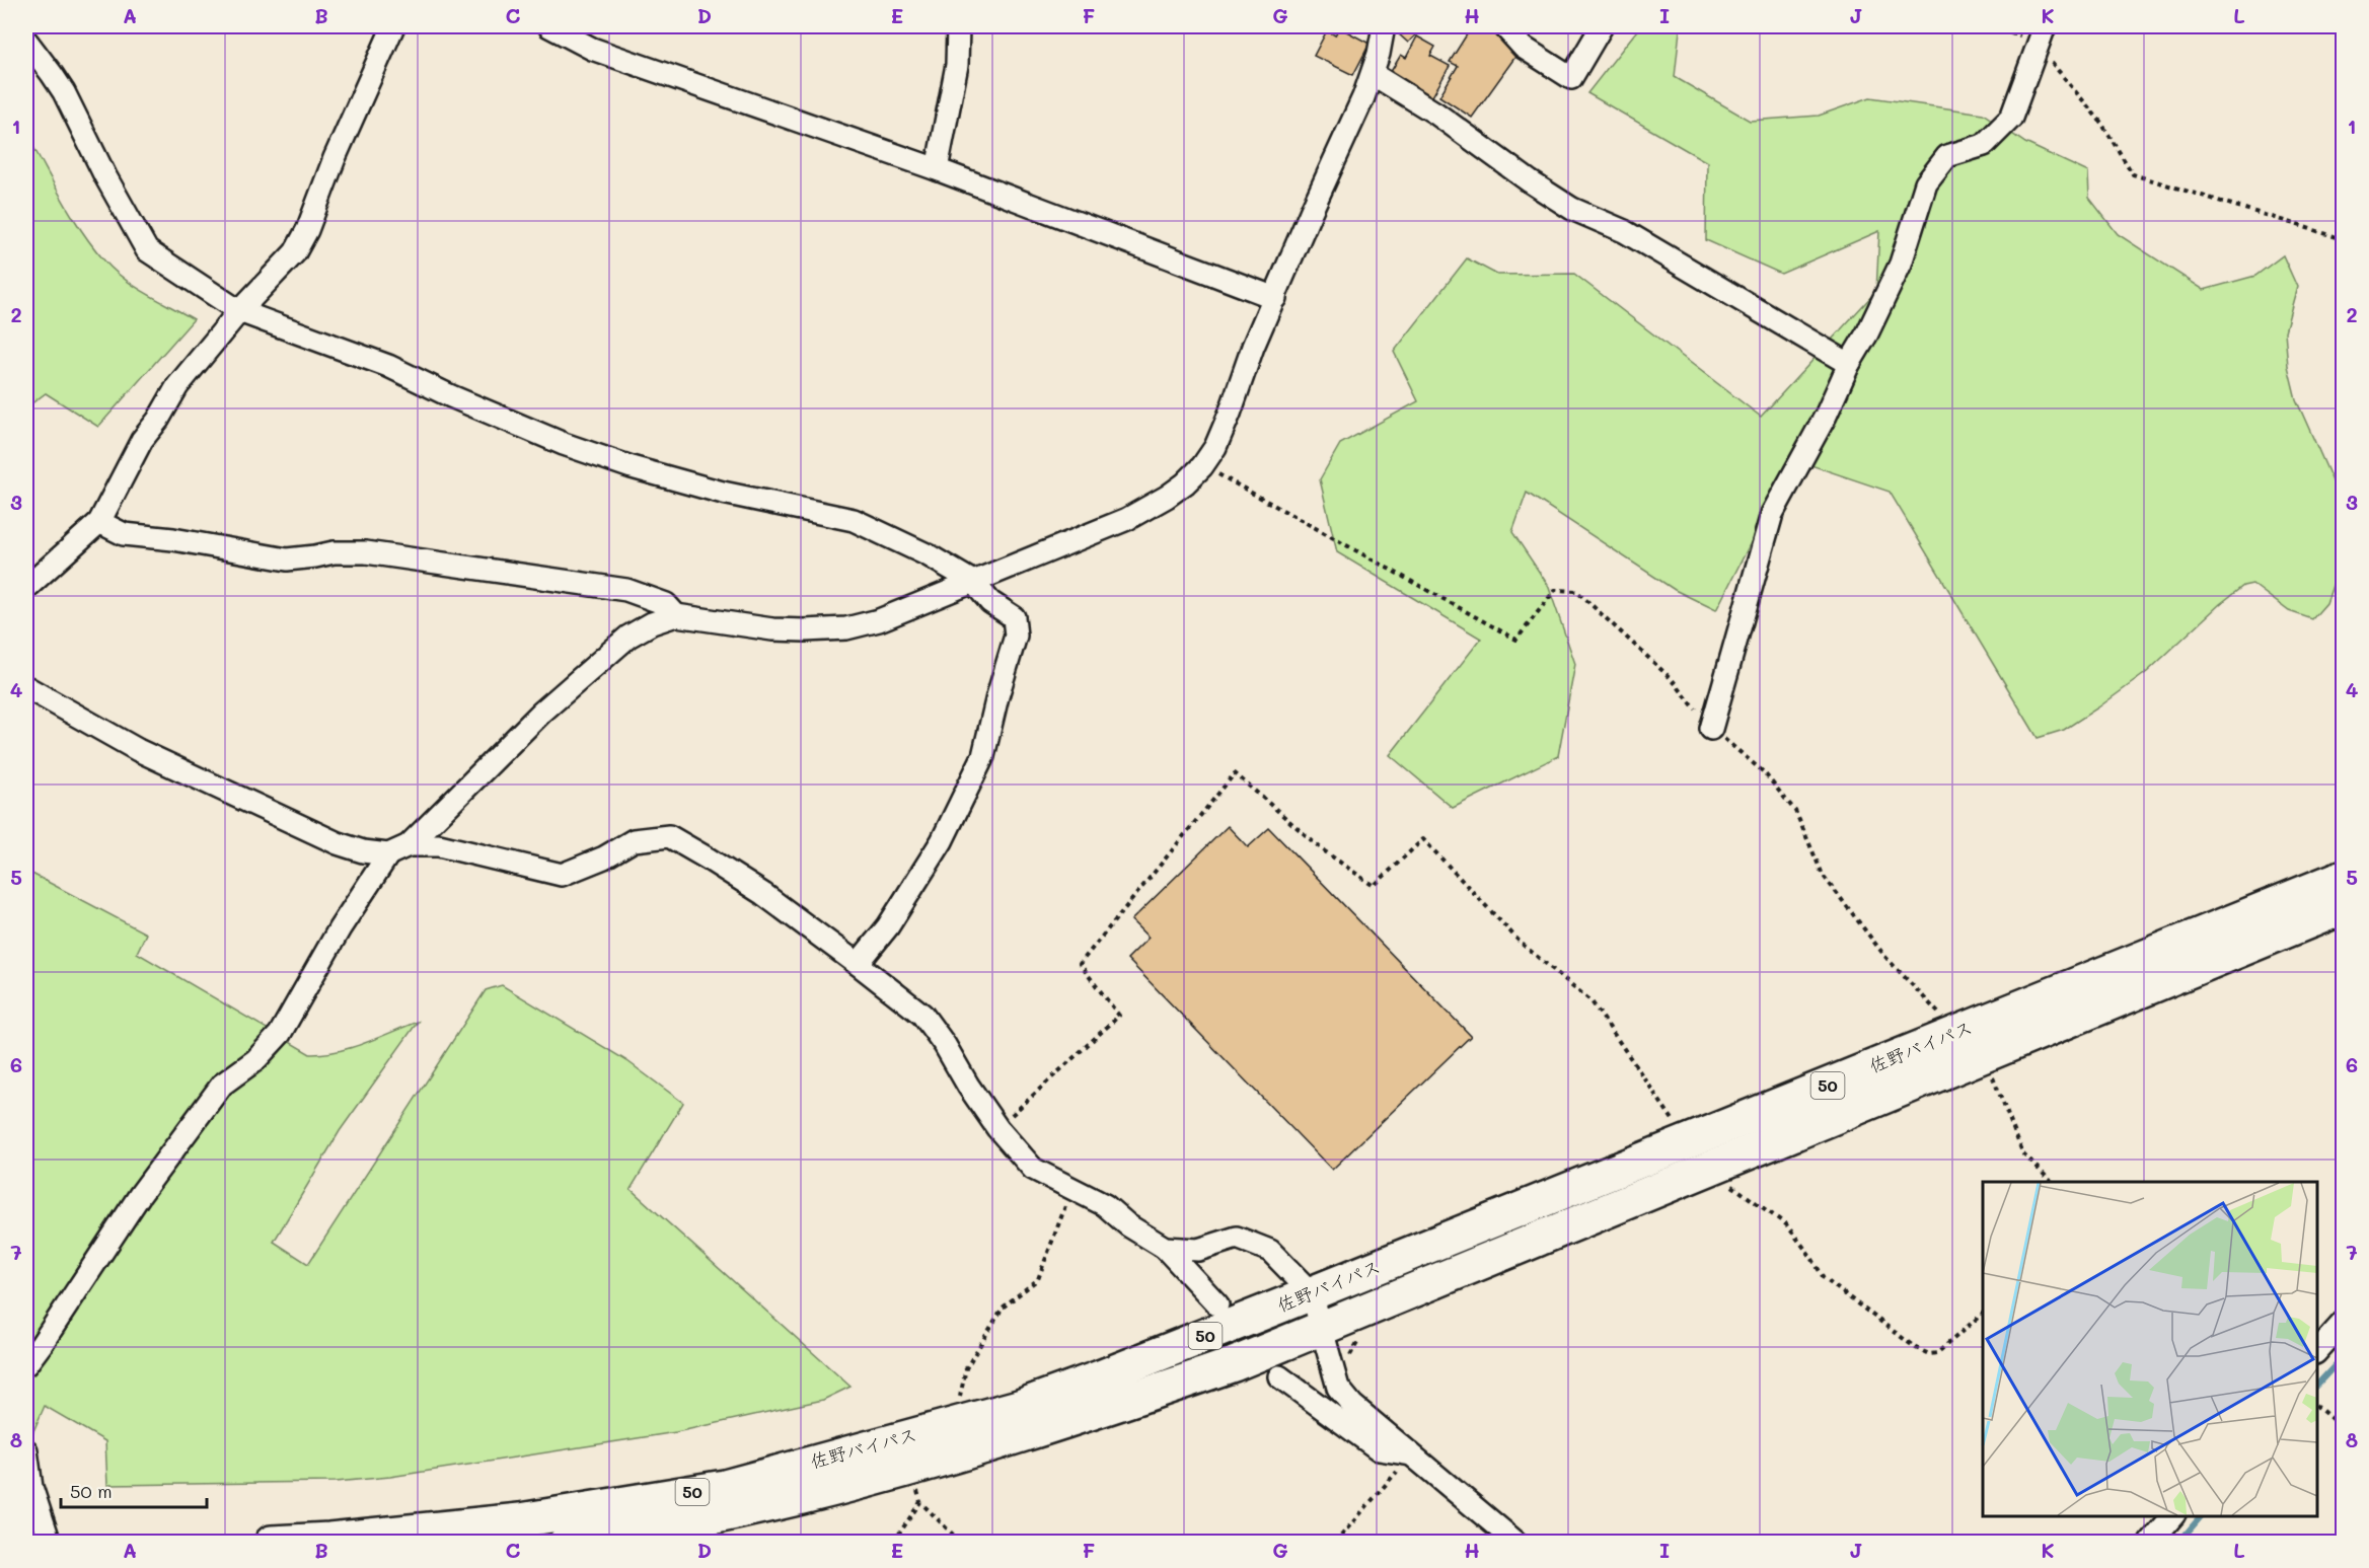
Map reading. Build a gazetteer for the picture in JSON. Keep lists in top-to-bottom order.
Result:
{
  "streets": {
    "highway": ["佐野バイパス", "50"]
  },
  "scale_bar": "50 m",
  "grid": {
    "columns": [
      "A",
      "B",
      "C",
      "D",
      "E",
      "F",
      "G",
      "H",
      "I",
      "J",
      "K",
      "L"
    ],
    "rows": [
      "1",
      "2",
      "3",
      "4",
      "5",
      "6",
      "7",
      "8"
    ]
  }
}
